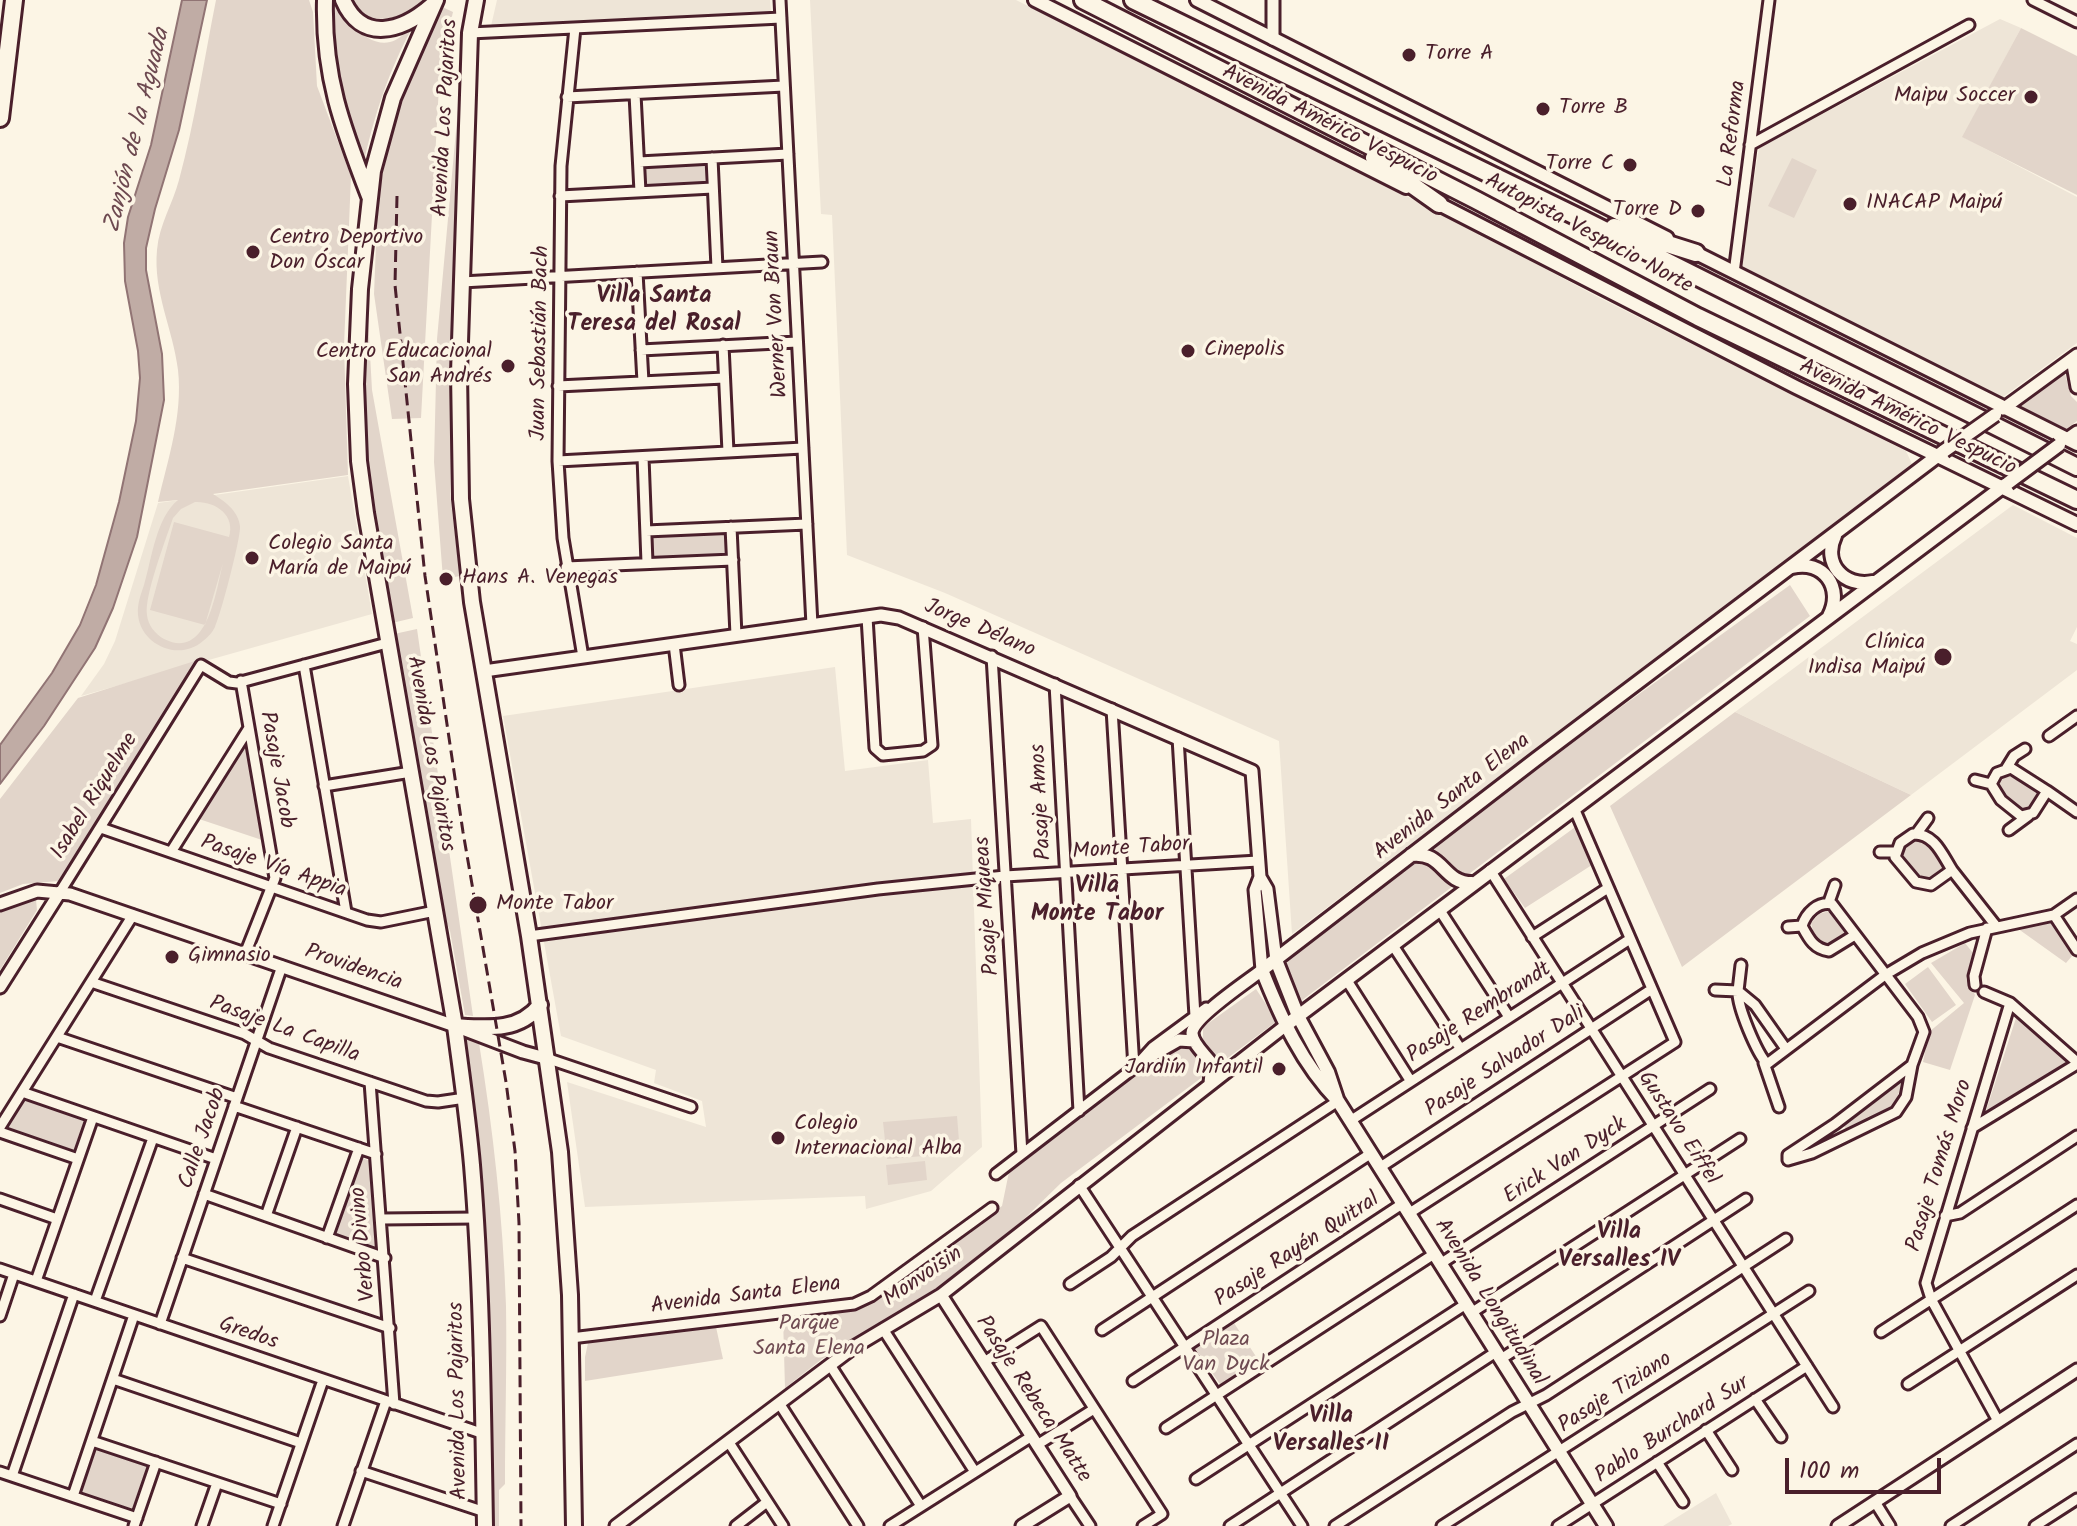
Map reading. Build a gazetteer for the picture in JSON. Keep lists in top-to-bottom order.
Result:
{
  "streets": {
    "highway": ["Autopista Vespucio Norte"],
    "main road": [
      "Avenida Los Pajaritos",
      "Avenida Américo Vespucio",
      "Avenida Santa Elena",
      "Avenida Longitudinal"
    ],
    "street": [
      "La Reforma",
      "Werner Von Braun",
      "Juan Sebastián Bach",
      "Jorge Délano",
      "Pasaje Jacob",
      "Isabel Riquelme",
      "Pasaje Amos",
      "Monte Tabor",
      "Pasaje Vía Appia",
      "Pasaje Miqueas",
      "Providencia",
      "Pasaje Rembrandt",
      "Pasaje La Capilla",
      "Pasaje Salvador Dali",
      "Gustavo Eiffel",
      "Calle Jacob",
      "Erick Van Dyck",
      "Pasaje Tomás Moro",
      "Verbo Divino",
      "Pasaje Rayén Quitral",
      "Monvoisin",
      "Gredos",
      "Pasaje Tiziano",
      "Pasaje Rebeca Matte",
      "Pablo Burchard Sur"
    ]
  },
  "crossings": [
    ["Avenida Los Pajaritos", "Jorge Délano"],
    ["Avenida Los Pajaritos", "Avenida Santa Elena"],
    ["Avenida Los Pajaritos", "Monte Tabor"],
    ["Avenida Los Pajaritos", "Pasaje Vía Appia"],
    ["Avenida Los Pajaritos", "Providencia"],
    ["Avenida Los Pajaritos", "Pasaje La Capilla"],
    ["Avenida Los Pajaritos", "Gredos"],
    ["Avenida Américo Vespucio", "Avenida Santa Elena"],
    ["Werner Von Braun", "Jorge Délano"],
    ["Juan Sebastián Bach", "Jorge Délano"],
    ["Jorge Délano", "Pasaje Amos"],
    ["Jorge Délano", "Pasaje Miqueas"],
    ["Jorge Délano", "Avenida Longitudinal"],
    ["Pasaje Jacob", "Isabel Riquelme"],
    ["Pasaje Jacob", "Pasaje Vía Appia"],
    ["Pasaje Jacob", "Providencia"],
    ["Isabel Riquelme", "Pasaje Vía Appia"],
    ["Isabel Riquelme", "Providencia"],
    ["Avenida Santa Elena", "Pasaje Amos"],
    ["Avenida Santa Elena", "Pasaje Miqueas"],
    ["Avenida Santa Elena", "Avenida Longitudinal"],
    ["Pasaje Amos", "Monte Tabor"],
    ["Monte Tabor", "Pasaje Miqueas"],
    ["Monte Tabor", "Avenida Longitudinal"],
    ["Providencia", "Calle Jacob"],
    ["Pasaje Rembrandt", "Gustavo Eiffel"],
    ["Pasaje Rembrandt", "Avenida Longitudinal"],
    ["Pasaje La Capilla", "Calle Jacob"],
    ["Pasaje La Capilla", "Verbo Divino"],
    ["Pasaje Salvador Dali", "Gustavo Eiffel"],
    ["Pasaje Salvador Dali", "Pasaje Rayén Quitral"],
    ["Pasaje Salvador Dali", "Avenida Longitudinal"],
    ["Gustavo Eiffel", "Erick Van Dyck"],
    ["Gustavo Eiffel", "Pasaje Rayén Quitral"],
    ["Gustavo Eiffel", "Pasaje Tiziano"],
    ["Gustavo Eiffel", "Pablo Burchard Sur"],
    ["Calle Jacob", "Gredos"],
    ["Erick Van Dyck", "Avenida Longitudinal"],
    ["Verbo Divino", "Gredos"],
    ["Pasaje Rayén Quitral", "Avenida Longitudinal"],
    ["Monvoisin", "Pasaje Rebeca Matte"],
    ["Avenida Longitudinal", "Pasaje Tiziano"],
    ["Avenida Longitudinal", "Pablo Burchard Sur"]
  ],
  "districts": [
    "Villa Santa Teresa del Rosal",
    "Villa Monte Tabor",
    "Villa Versalles IV",
    "Villa Versalles II"
  ],
  "water": ["Zanjón de la Aguada"],
  "parks": ["Parque Santa Elena", "Plaza Van Dyck"],
  "places": [
    "Torre A",
    "Maipu Soccer",
    "Torre B",
    "Torre C",
    "INACAP Maipú",
    "Torre D",
    "Centro Deportivo Don Óscar",
    "Cinepolis",
    "Centro Educacional San Andrés",
    "Colegio Santa María de Maipú",
    "Hans A. Venegas",
    "Clínica Indisa Maipú",
    "Monte Tabor",
    "Gimnasio",
    "Jardiín Infantil",
    "Colegio Internacional Alba"
  ],
  "scale_bar": "100 m"
}
